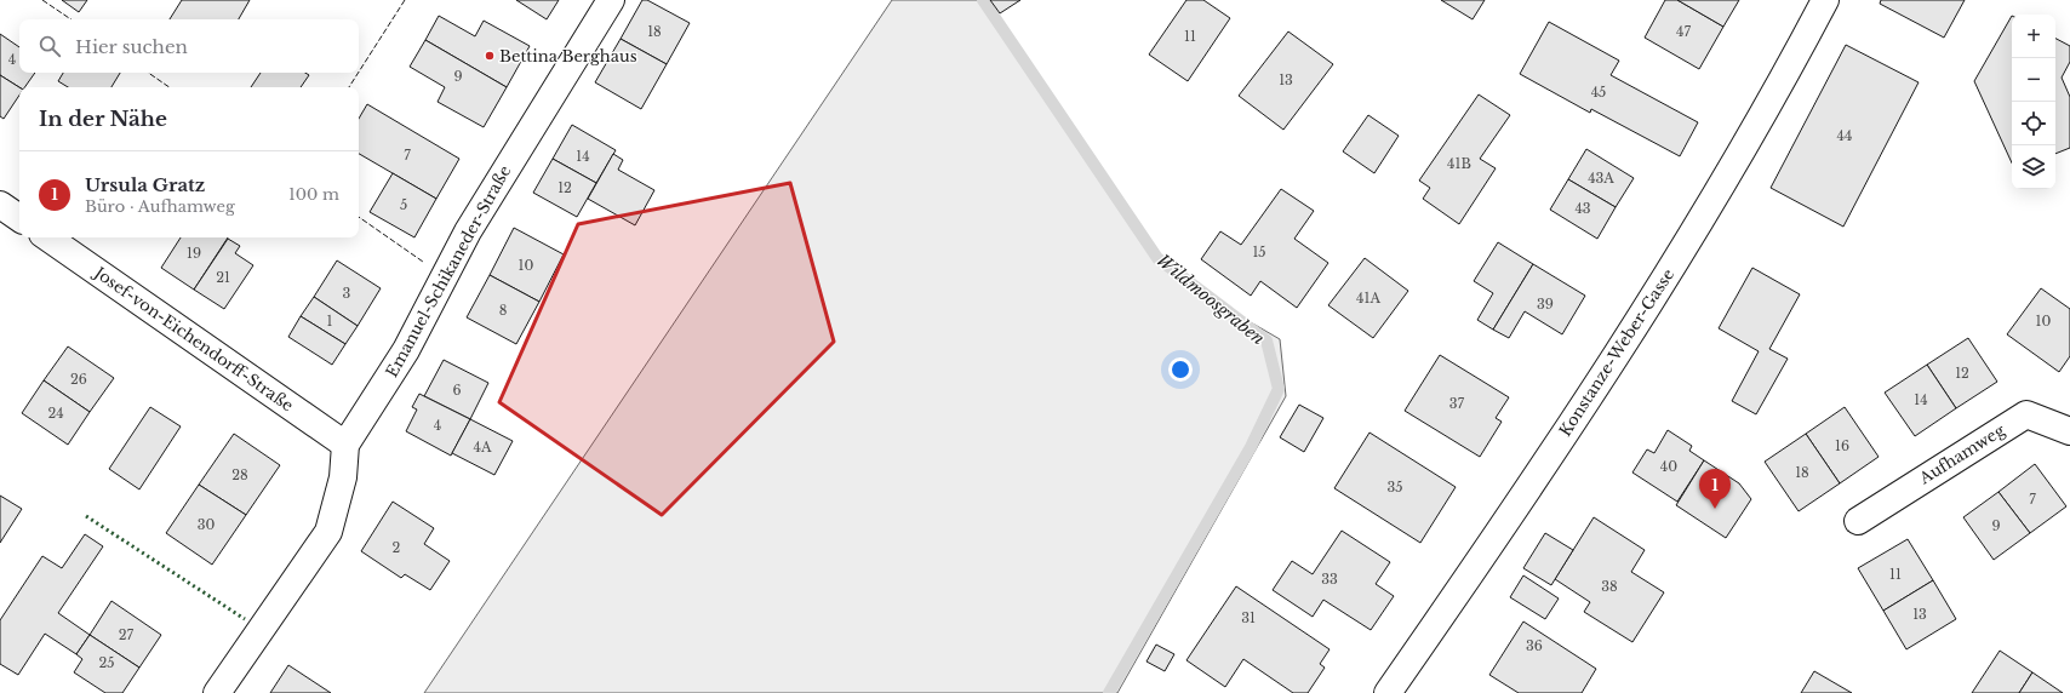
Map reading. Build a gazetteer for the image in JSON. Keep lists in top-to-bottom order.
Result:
{
  "streets": {
    "street": [
      "Emanuel-Schikaneder-Straße",
      "Josef-von-Eichendorff-Straße",
      "Konstanze-Weber-Gasse",
      "Aufhamweg"
    ]
  },
  "crossings": [
    ["Emanuel-Schikaneder-Straße", "Josef-von-Eichendorff-Straße"]
  ],
  "water": ["Wildmoosgraben"],
  "places": ["Bettina Berghaus"],
  "house_numbers": [
    "18",
    "47",
    "11",
    "4",
    "9",
    "13",
    "45",
    "44",
    "7",
    "14",
    "41B",
    "43A",
    "12",
    "5",
    "43",
    "15",
    "19",
    "10",
    "21",
    "3",
    "41A",
    "39",
    "8",
    "1",
    "10",
    "12",
    "26",
    "6",
    "14",
    "37",
    "24",
    "4",
    "16",
    "4A",
    "40",
    "18",
    "28",
    "35",
    "7",
    "30",
    "9",
    "2",
    "11",
    "33",
    "38",
    "13",
    "31",
    "27",
    "36",
    "25"
  ],
  "page": {
    "map_buttons": ["+", "−"],
    "search": "Hier suchen",
    "heading": "In der Nähe",
    "list": [
      {
        "mark": "1",
        "name": "Ursula Gratz",
        "note": "Büro · Aufhamweg",
        "value": "100 m"
      }
    ],
    "pins": "1"
  }
}
